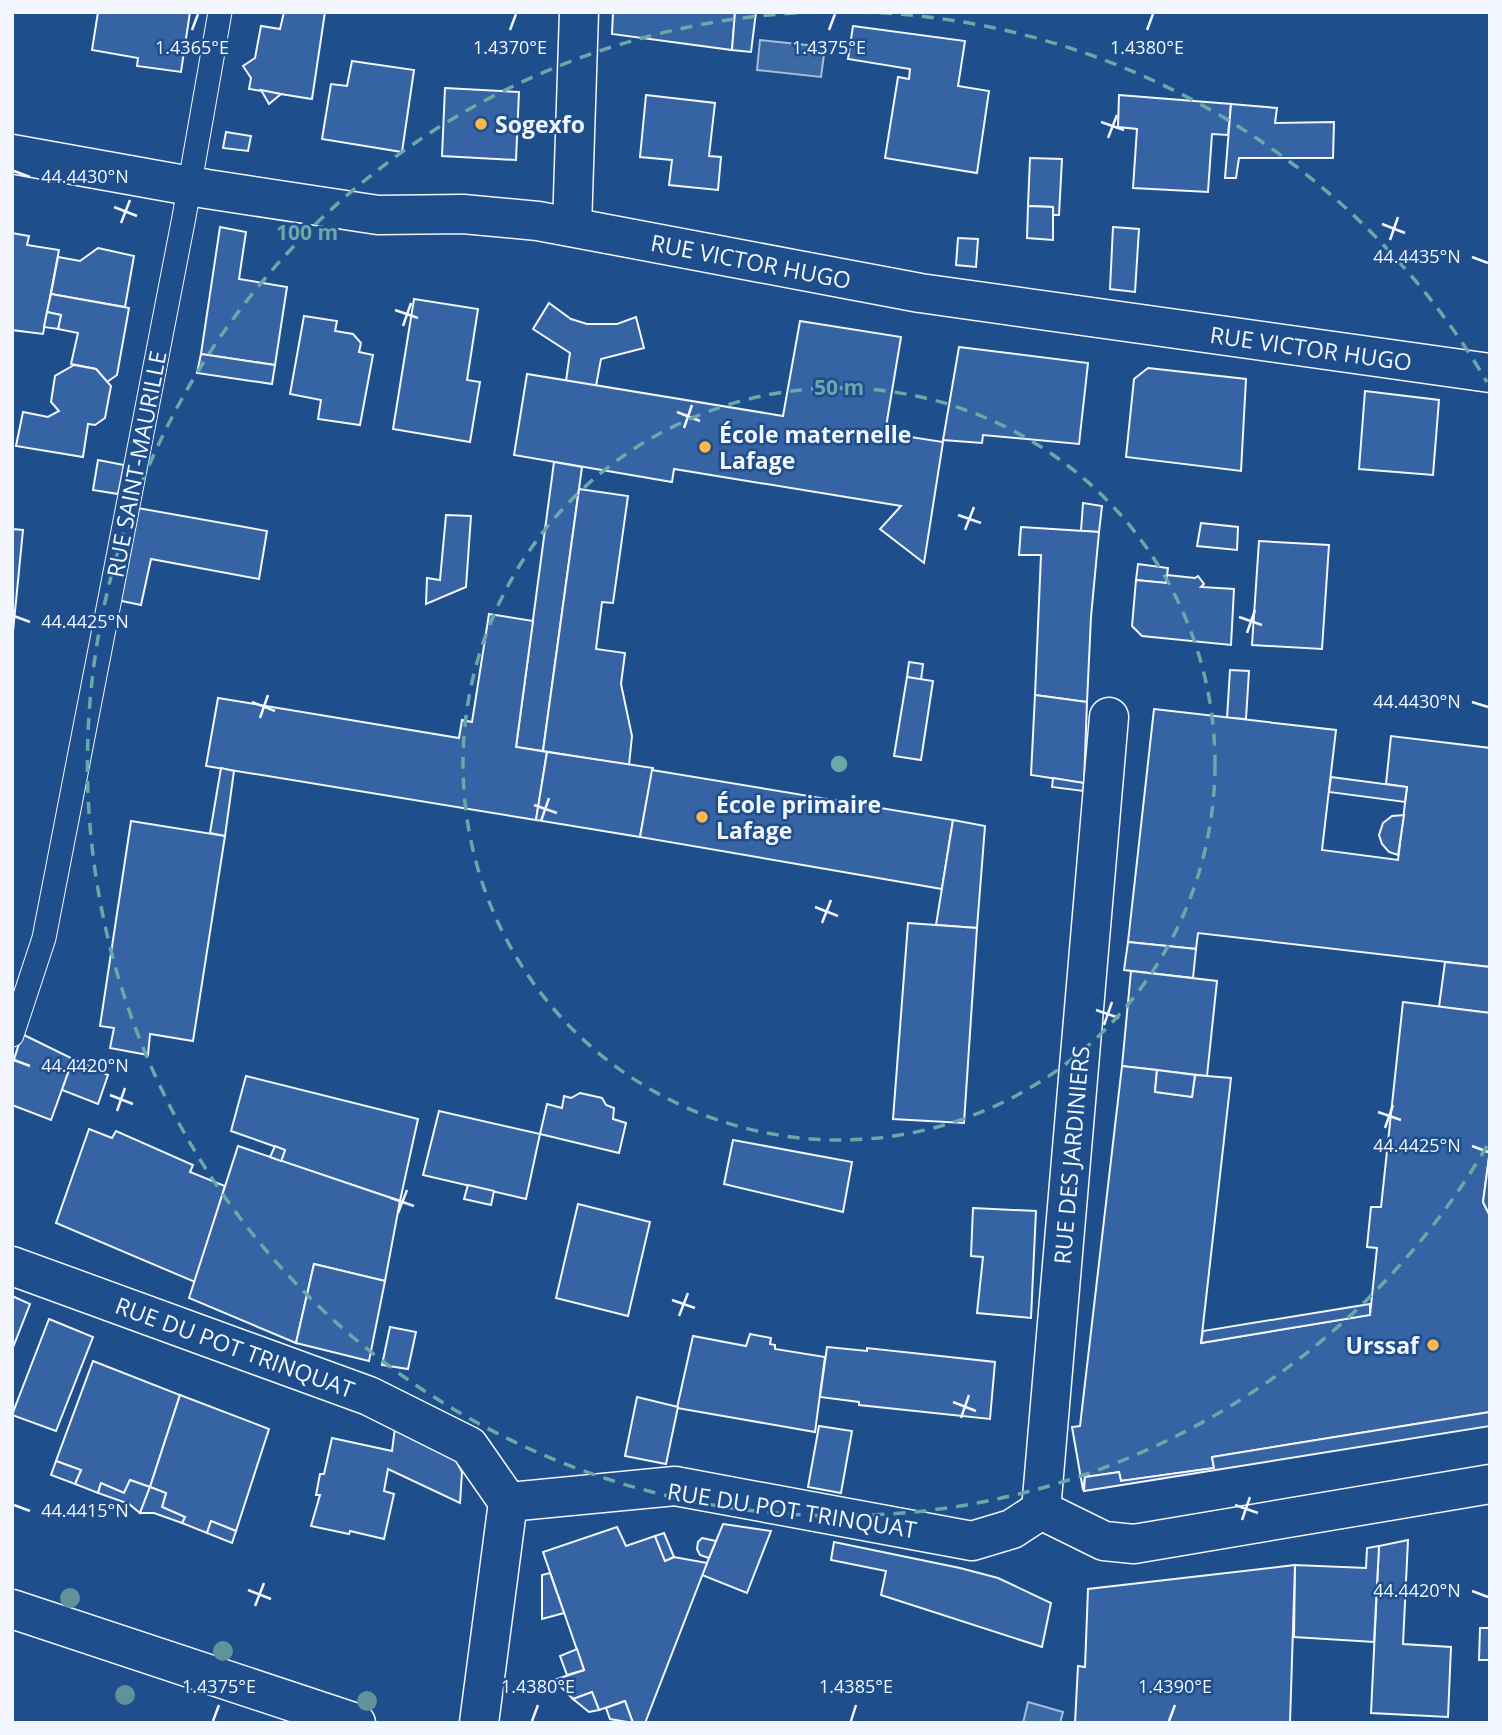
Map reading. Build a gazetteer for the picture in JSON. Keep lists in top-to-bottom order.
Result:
{
  "streets": {
    "street": ["RUE VICTOR HUGO", "RUE DES JARDINIERS", "RUE DU POT TRINQUAT"],
    "lane": ["RUE SAINT-MAURILLE"]
  },
  "crossings": [
    ["RUE VICTOR HUGO", "RUE SAINT-MAURILLE"],
    ["RUE DES JARDINIERS", "RUE DU POT TRINQUAT"]
  ],
  "places": [
    "Sogexfo",
    "École maternelle Lafage",
    "École primaire Lafage",
    "Urssaf"
  ],
  "coordinates": [
    "1.4370°E",
    "1.4365°E",
    "1.4375°E",
    "1.4380°E",
    "44.4430°N",
    "44.4435°N",
    "44.4425°N",
    "44.4420°N",
    "44.4415°N",
    "1.4385°E",
    "1.4390°E"
  ],
  "rings": ["100 m", "50 m"]
}
